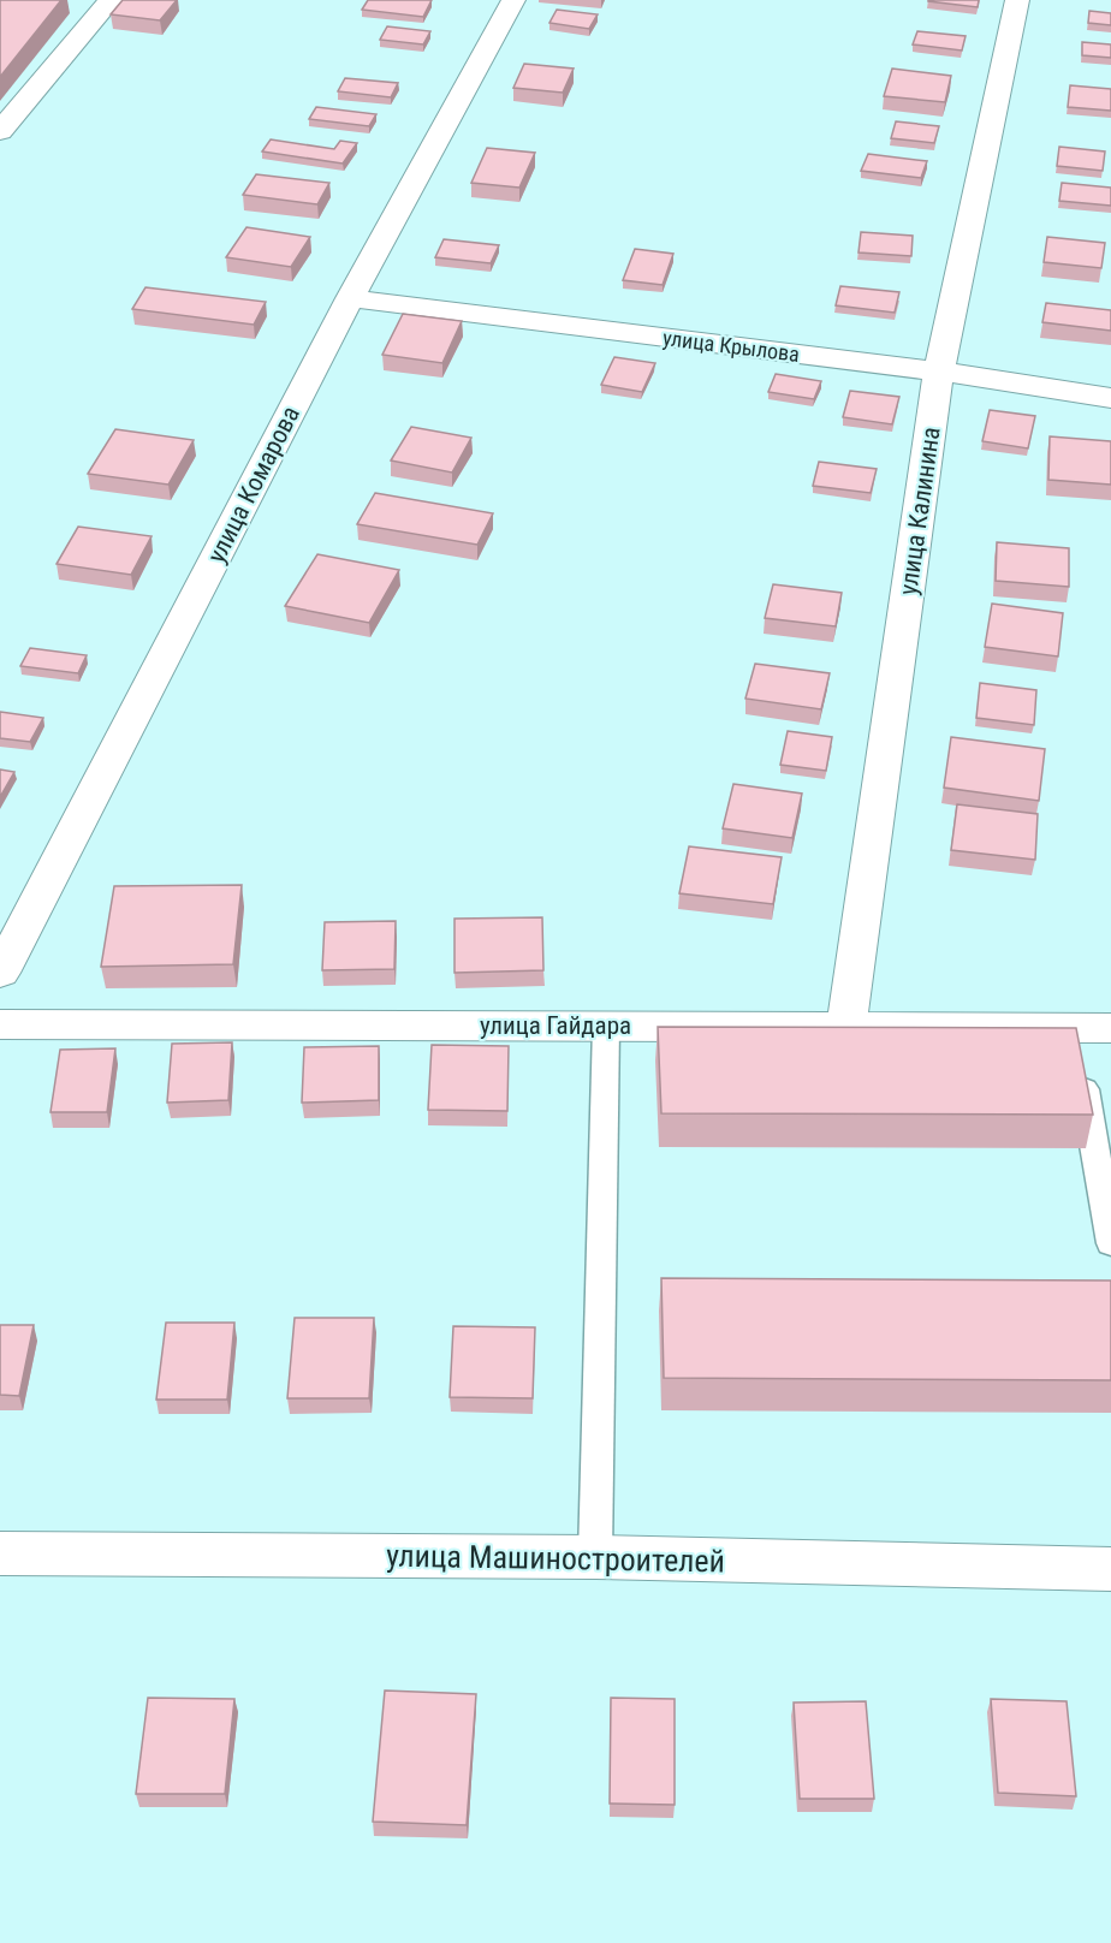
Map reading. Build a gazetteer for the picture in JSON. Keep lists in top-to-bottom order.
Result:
{
  "streets": {
    "street": [
      "улица Крылова",
      "улица Комарова",
      "улица Калинина",
      "улица Гайдара",
      "улица Машиностроителей"
    ]
  },
  "crossings": [
    ["улица Крылова", "улица Комарова"],
    ["улица Крылова", "улица Калинина"],
    ["улица Калинина", "улица Гайдара"]
  ]
}
